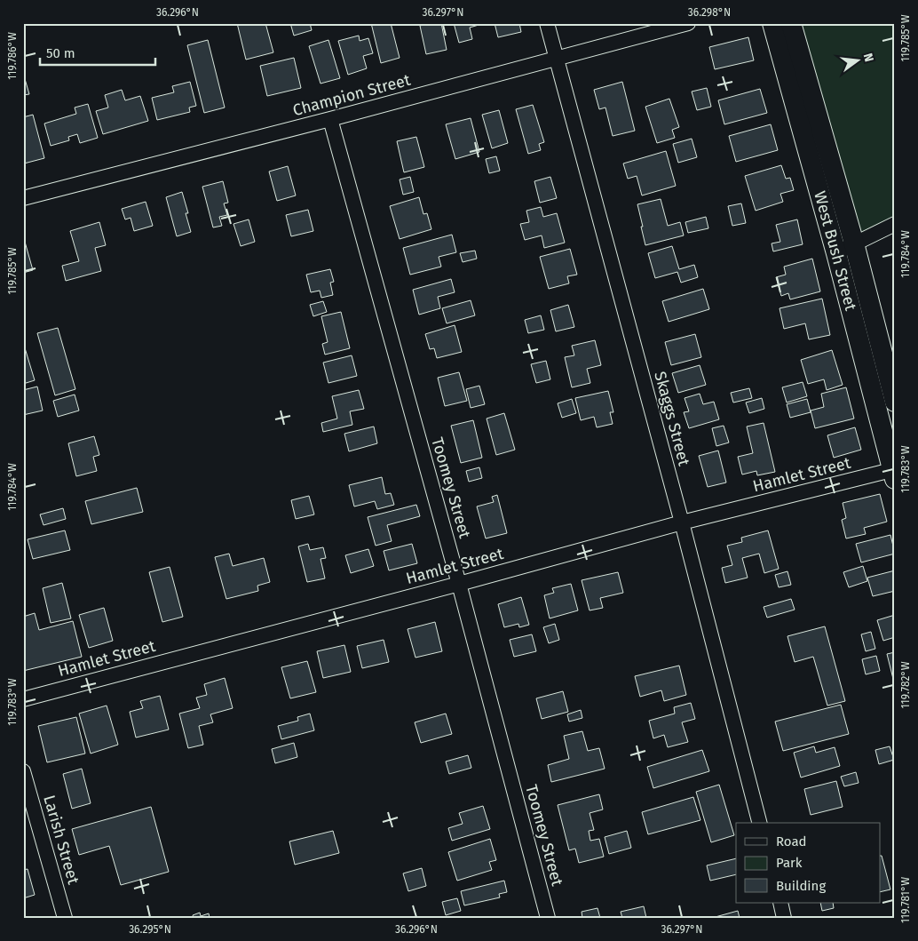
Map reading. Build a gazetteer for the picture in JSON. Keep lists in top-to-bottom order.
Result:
{
  "streets": {
    "main road": ["West Bush Street"],
    "street": [
      "Champion Street",
      "Skaggs Street",
      "Hamlet Street",
      "Toomey Street",
      "Larish Street"
    ]
  },
  "crossings": [
    ["Champion Street", "Skaggs Street"],
    ["Champion Street", "Toomey Street"],
    ["West Bush Street", "Hamlet Street"],
    ["Skaggs Street", "Hamlet Street"],
    ["Hamlet Street", "Toomey Street"]
  ],
  "legend": ["Road", "Park", "Building"],
  "scale_bar": "50 m",
  "north": "right",
  "coordinates": [
    "36.296°N",
    "36.297°N",
    "36.298°N",
    "119.785°W",
    "119.786°W",
    "119.784°W",
    "119.783°W",
    "119.782°W",
    "119.781°W",
    "36.295°N"
  ]
}
